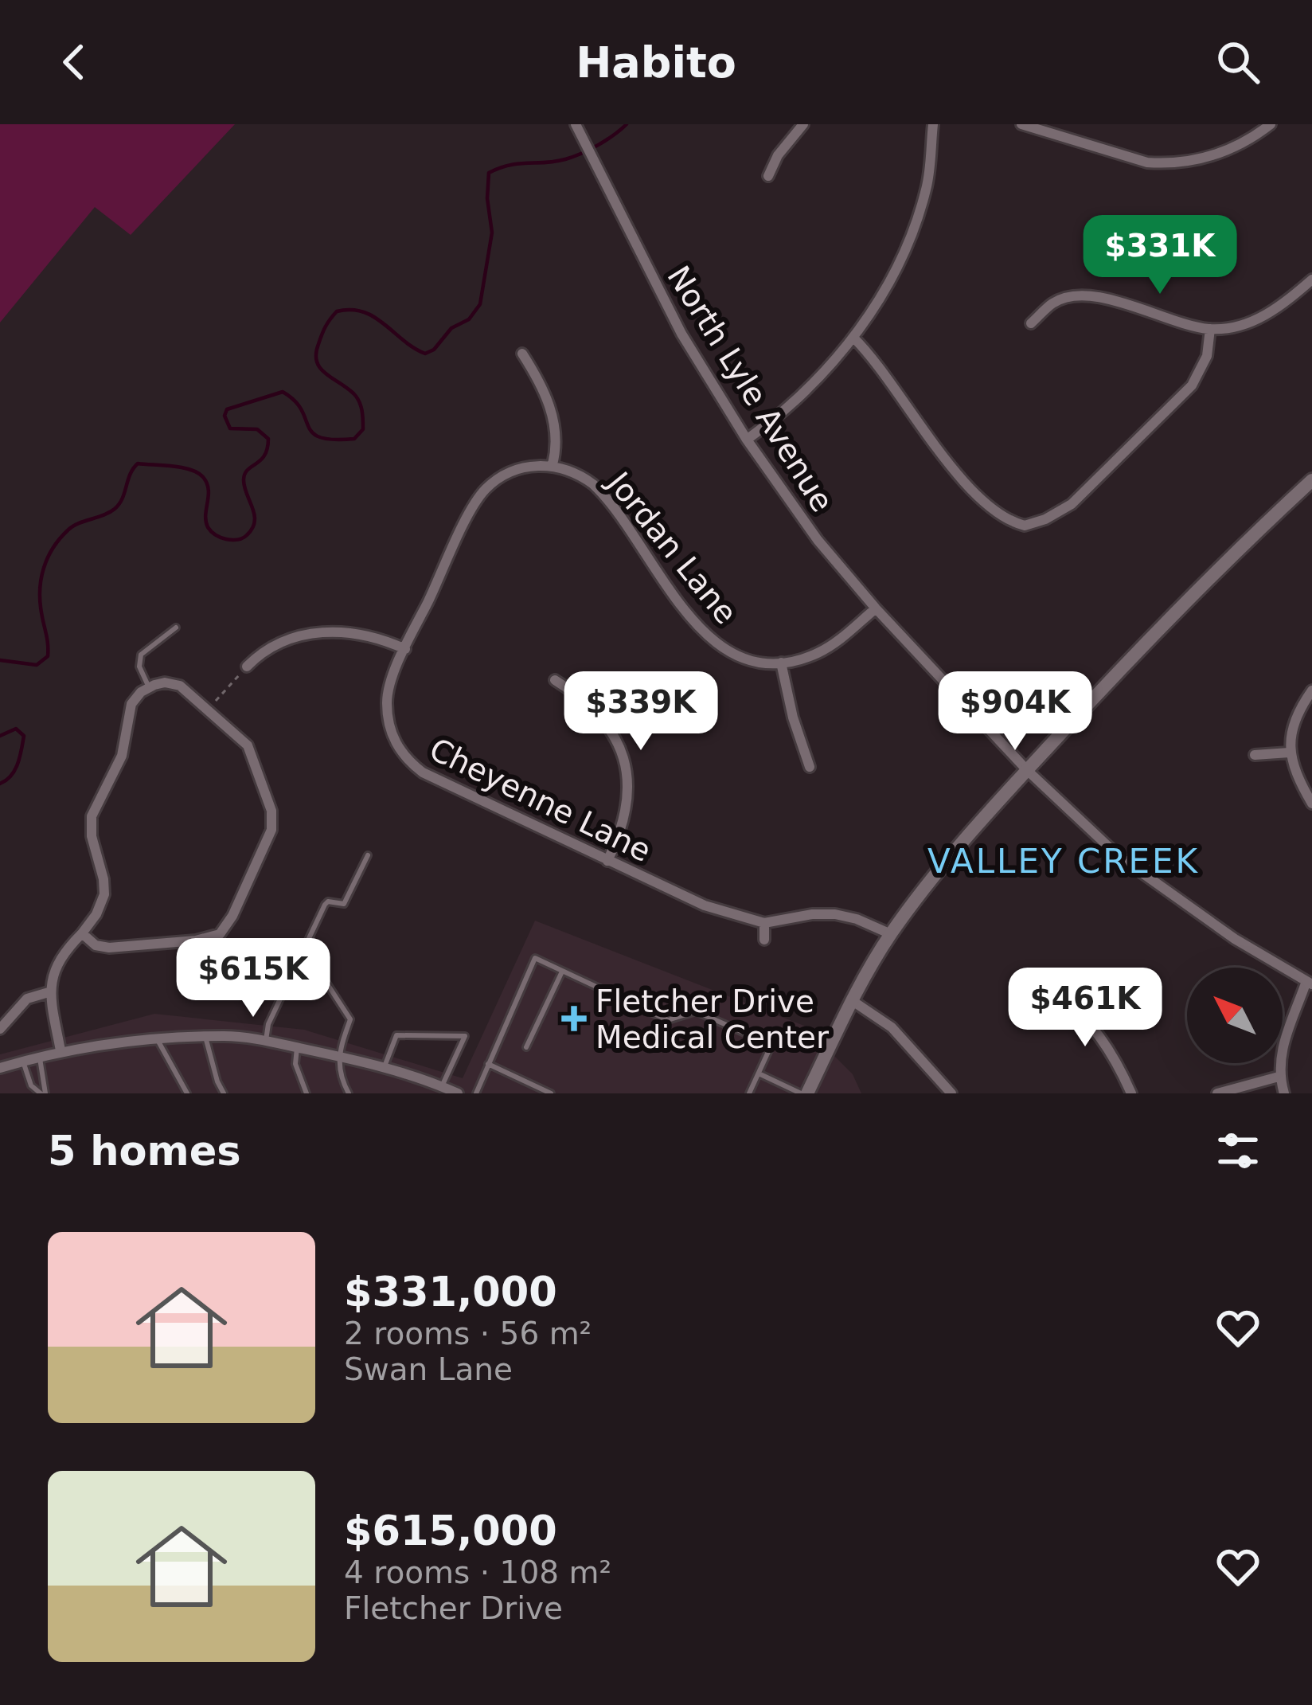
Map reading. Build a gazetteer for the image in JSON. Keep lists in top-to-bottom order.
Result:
{
  "streets": {
    "street": ["North Lyle Avenue", "Jordan Lane", "Cheyenne Lane"]
  },
  "districts": ["VALLEY CREEK"],
  "places": {
    "health": ["Fletcher Drive Medical Center"]
  },
  "north": "top left",
  "page": {
    "header": "Habito",
    "price": [
      "$331K",
      "$339K",
      "$904K",
      "$615K",
      "$461K"
    ],
    "heading": "5 homes",
    "list": [
      {
        "name": "$331,000",
        "note": "2 rooms · 56 m² · Swan Lane"
      },
      {
        "name": "$615,000",
        "note": "4 rooms · 108 m² · Fletcher Drive"
      }
    ]
  }
}
